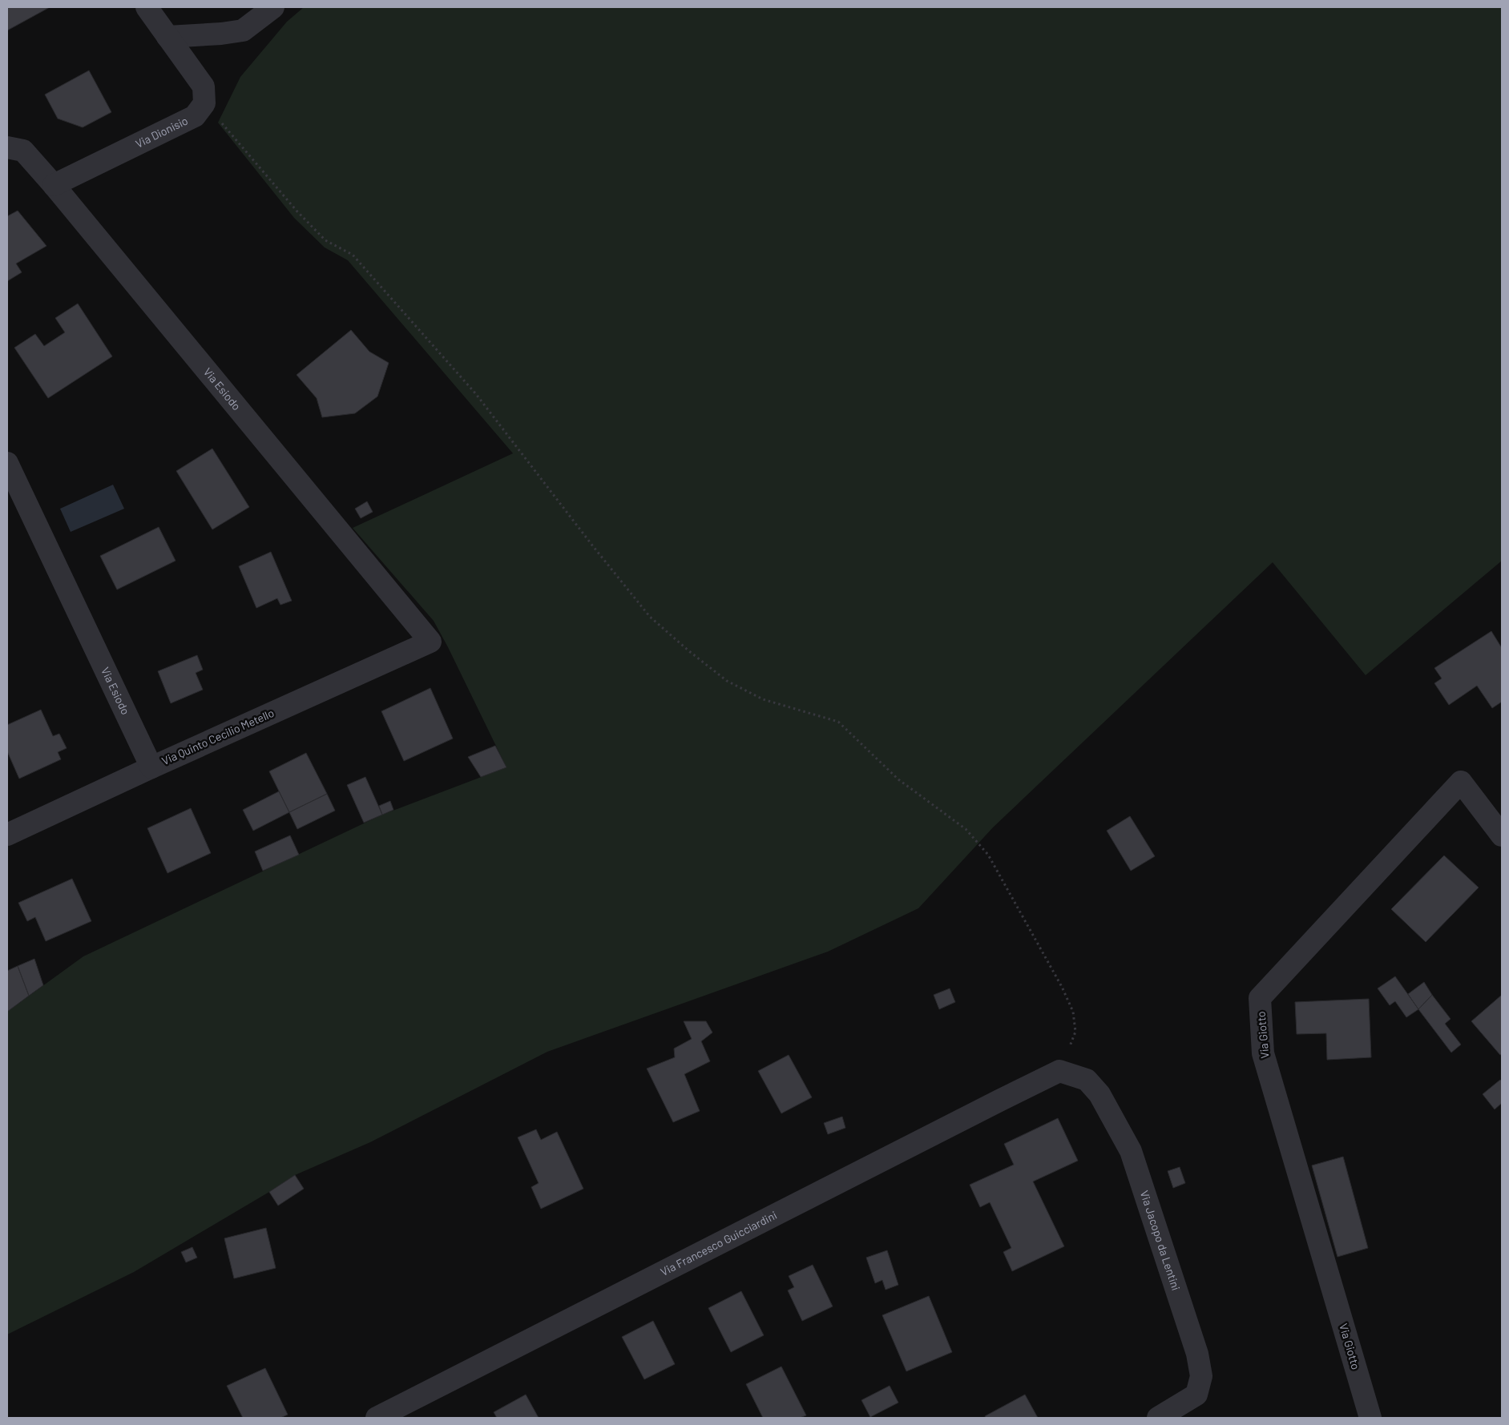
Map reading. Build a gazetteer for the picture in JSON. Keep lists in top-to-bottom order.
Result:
{
  "streets": {
    "street": [
      "Via Dionisio",
      "Via Esiodo",
      "Via Quinto Cecilio Metello",
      "Via Giotto",
      "Via Jacopo da Lentini",
      "Via Francesco Guicciardini"
    ]
  },
  "crossings": [
    ["Via Dionisio", "Via Esiodo"],
    ["Via Esiodo", "Via Quinto Cecilio Metello"],
    ["Via Jacopo da Lentini", "Via Francesco Guicciardini"]
  ]
}
